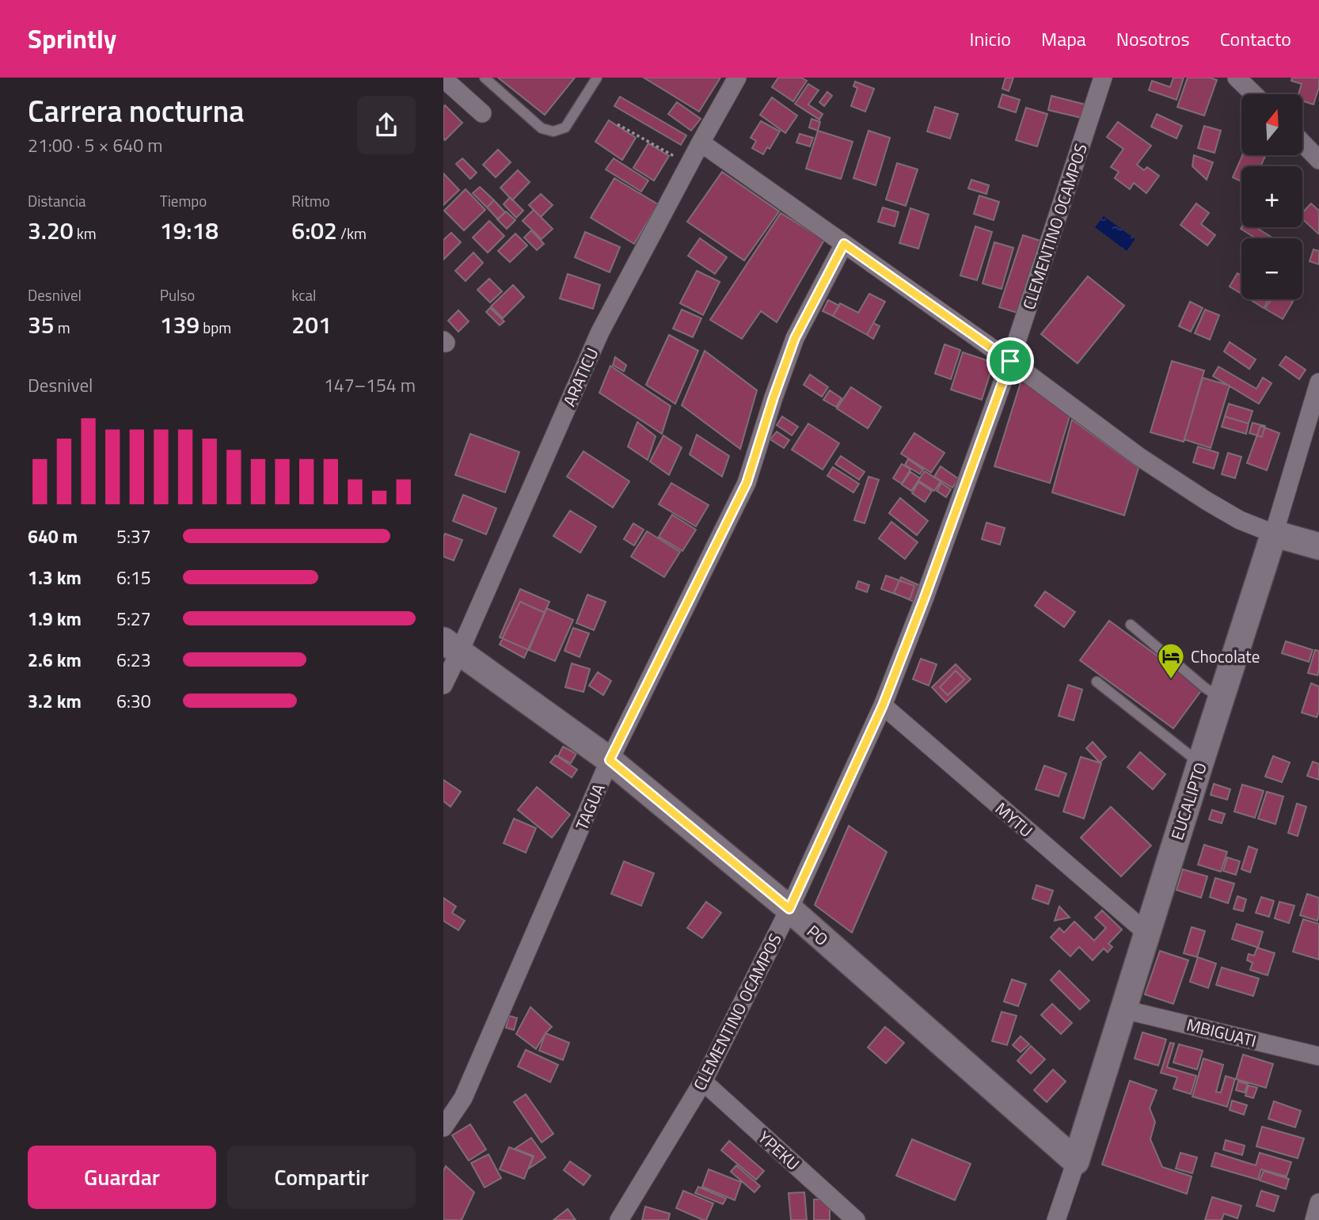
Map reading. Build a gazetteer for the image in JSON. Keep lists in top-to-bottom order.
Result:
{
  "streets": {
    "street": [
      "CLEMENTINO OCAMPOS",
      "ARATICU",
      "EUCALIPTO",
      "TAGUA",
      "MYTU",
      "PO",
      "MBIGUATI",
      "YPEKU"
    ]
  },
  "crossings": [
    ["CLEMENTINO OCAMPOS", "MYTU"],
    ["CLEMENTINO OCAMPOS", "PO"],
    ["CLEMENTINO OCAMPOS", "YPEKU"],
    ["ARATICU", "PO"],
    ["EUCALIPTO", "MYTU"],
    ["EUCALIPTO", "PO"],
    ["EUCALIPTO", "MBIGUATI"],
    ["TAGUA", "PO"]
  ],
  "places": {
    "hotel": ["Chocolate"]
  },
  "north": "top",
  "page": {
    "header": "Sprintly",
    "nav": [
      "Inicio",
      "Mapa",
      "Nosotros",
      "Contacto"
    ],
    "heading": ["Carrera nocturna", "21:00 · 5 × 640 m"],
    "map_buttons": ["+", "−"],
    "stats": [
      ["Distancia", "3.20 km"],
      ["Tiempo", "19:18"],
      ["Ritmo", "6:02 /km"],
      ["Desnivel", "35 m"],
      ["Pulso", "139 bpm"],
      ["kcal", "201"]
    ],
    "chart": ["Desnivel", "147–154 m"],
    "list": [
      {
        "name": "640 m",
        "note": "5:37"
      },
      {
        "name": "1.3 km",
        "note": "6:15"
      },
      {
        "name": "1.9 km",
        "note": "5:27"
      },
      {
        "name": "2.6 km",
        "note": "6:23"
      },
      {
        "name": "3.2 km",
        "note": "6:30"
      }
    ],
    "buttons": ["Guardar", "Compartir"]
  }
}
